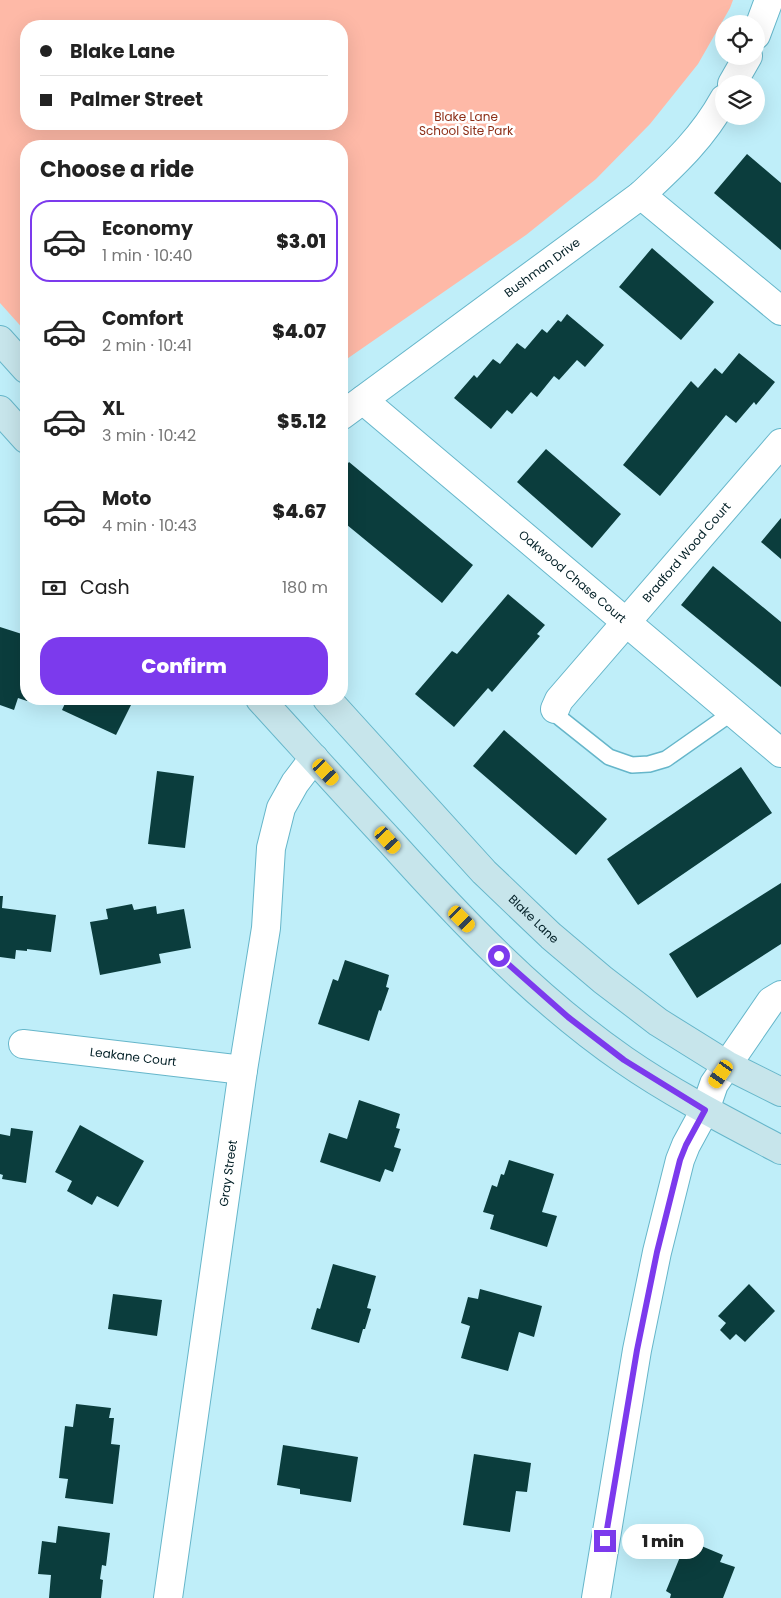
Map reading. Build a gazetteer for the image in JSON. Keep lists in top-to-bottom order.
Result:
{
  "streets": {
    "main road": ["Blake Lane"],
    "street": [
      "Bushman Drive",
      "Bradford Wood Court",
      "Oakwood Chase Court",
      "Leakane Court",
      "Gray Street"
    ]
  },
  "crossings": [
    ["Bushman Drive", "Oakwood Chase Court"],
    ["Bradford Wood Court", "Oakwood Chase Court"],
    ["Leakane Court", "Gray Street"]
  ],
  "parks": ["Blake Lane School Site Park"],
  "page": {
    "banner": ["Blake Lane", "Palmer Street"],
    "heading": "Choose a ride",
    "list": [
      {
        "name": "Economy",
        "note": "1 min · 10:40",
        "value": "$3.01"
      },
      {
        "name": "Comfort",
        "note": "2 min · 10:41",
        "value": "$4.07"
      },
      {
        "name": "XL",
        "note": "3 min · 10:42",
        "value": "$5.12"
      },
      {
        "name": "Moto",
        "note": "4 min · 10:43",
        "value": "$4.67"
      }
    ],
    "pay": ["Cash", "180 m"],
    "buttons": "Confirm",
    "bubble": "1 min"
  }
}
